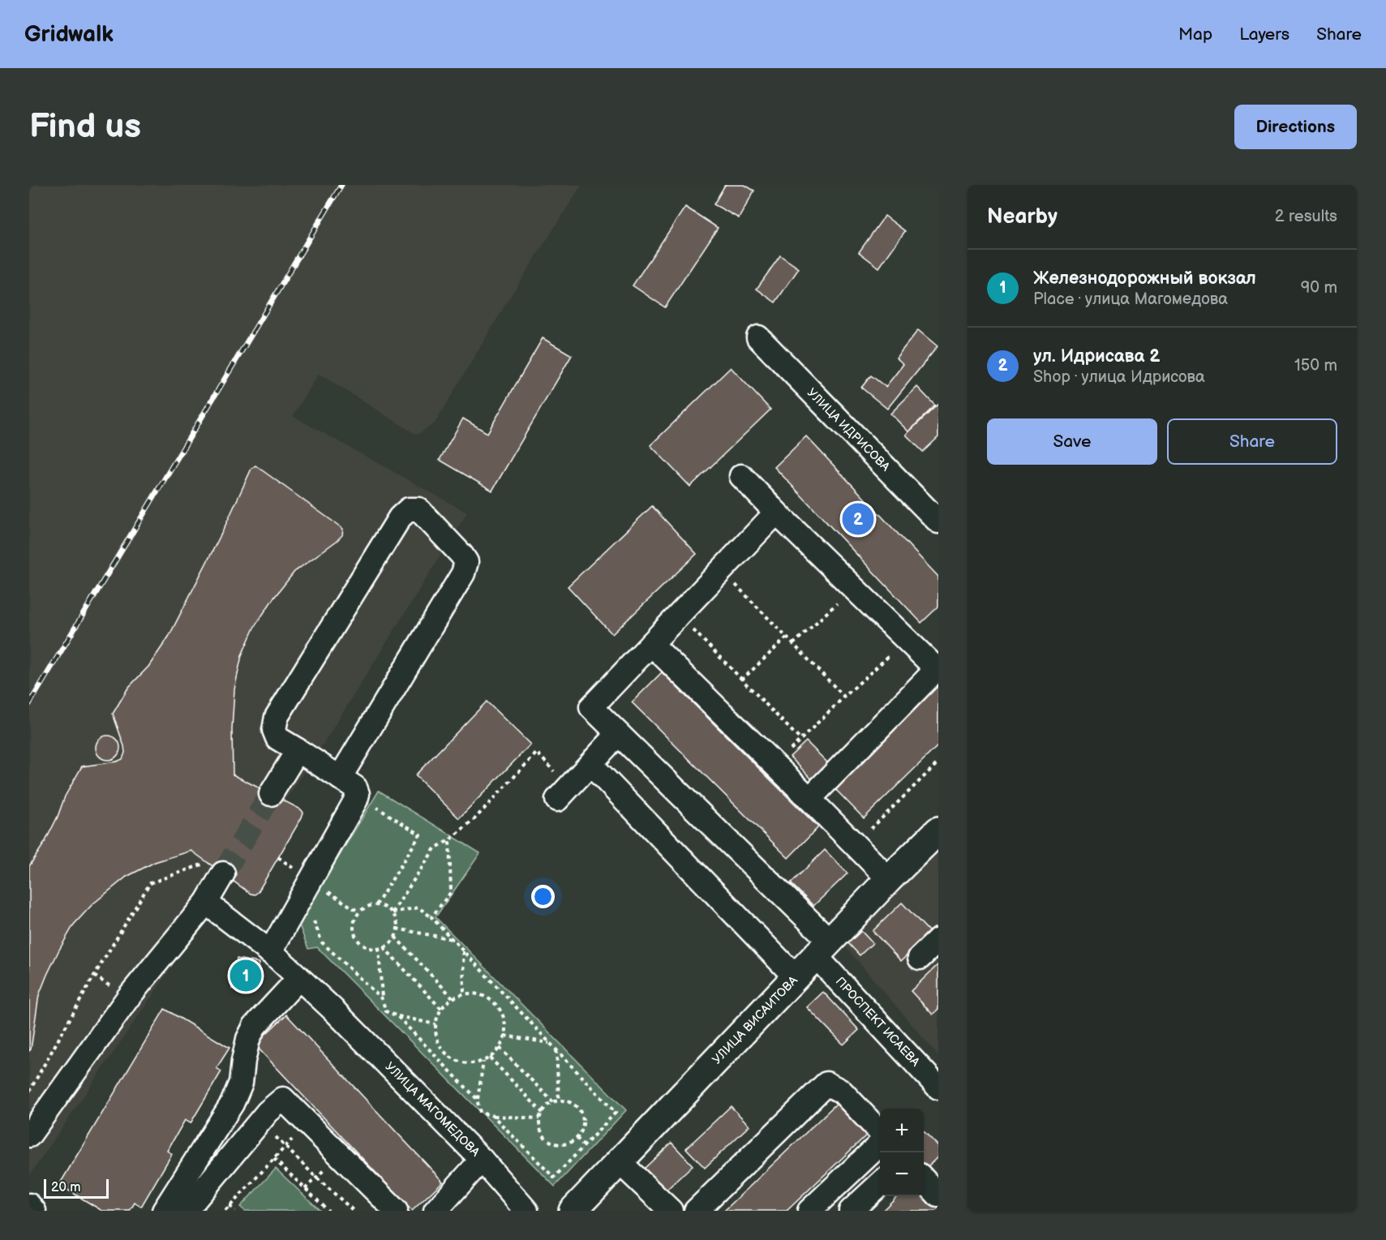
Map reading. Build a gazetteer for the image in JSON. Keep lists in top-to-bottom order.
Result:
{
  "streets": {
    "main road": ["УЛИЦА ВИСАИТОВА"],
    "street": ["УЛИЦА ИДРИСОВА", "ПРОСПЕКТ ИСАЕВА", "УЛИЦА МАГОМЕДОВА"]
  },
  "crossings": [
    ["УЛИЦА ВИСАИТОВА", "ПРОСПЕКТ ИСАЕВА"]
  ],
  "scale_bar": "20 m",
  "page": {
    "header": "Gridwalk",
    "nav": ["Map", "Layers", "Share"],
    "buttons": [
      "Directions",
      ["Save", "Share"]
    ],
    "title": "Find us",
    "heading": ["Nearby", "2 results"],
    "list": [
      {
        "mark": "1",
        "name": "Железнодорожный вокзал",
        "note": "Place · улица Магомедова",
        "value": "90 m"
      },
      {
        "mark": "2",
        "name": "ул. Идрисава 2",
        "note": "Shop · улица Идрисова",
        "value": "150 m"
      }
    ],
    "pins": ["2", "1"],
    "map_buttons": ["+", "−"],
    "scale": "20 m"
  }
}
